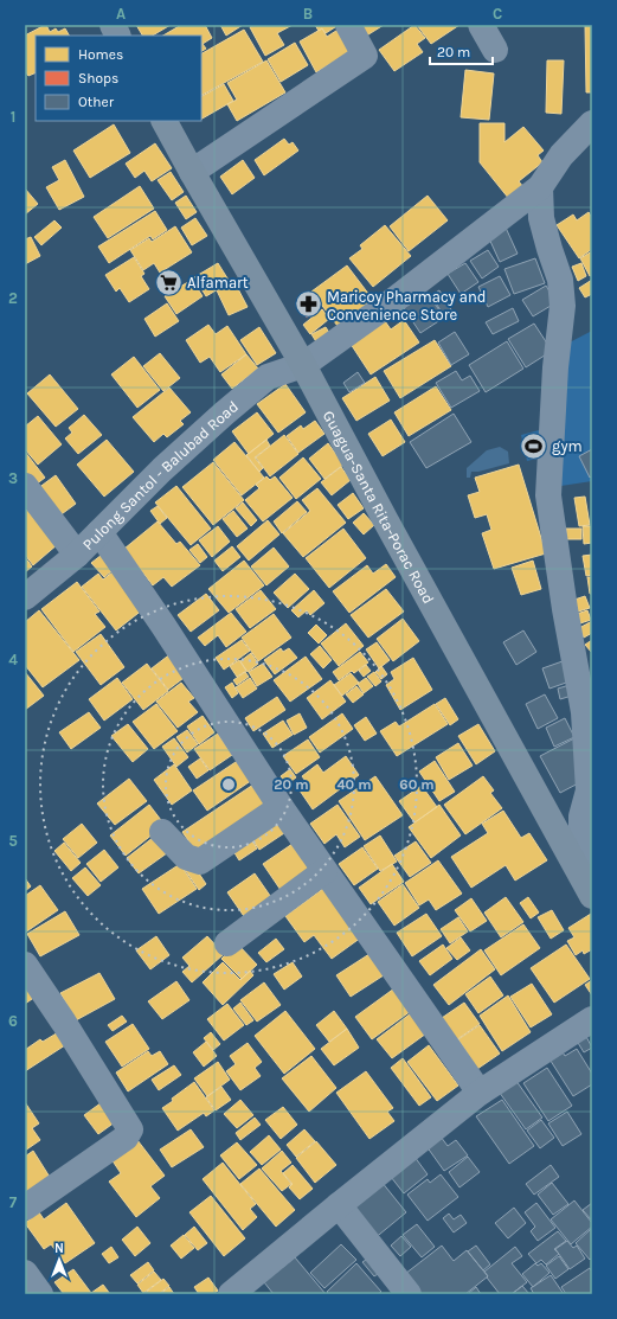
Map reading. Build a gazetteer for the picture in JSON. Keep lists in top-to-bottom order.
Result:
{
  "streets": {
    "main road": ["Guagua-Santa Rita-Porac Road"],
    "street": ["Pulong Santol - Balubad Road"]
  },
  "crossings": [
    ["Pulong Santol - Balubad Road", "Guagua-Santa Rita-Porac Road"]
  ],
  "places": {
    "supermarket": ["Alfamart"],
    "pharmacy": ["Maricoy Pharmacy and Convenience Store"],
    "sports": ["gym"]
  },
  "legend": ["Homes", "Shops", "Other"],
  "scale_bar": "20 m",
  "north": "top",
  "grid": {
    "columns": ["A", "B", "C"],
    "rows": [
      "1",
      "2",
      "3",
      "4",
      "5",
      "6",
      "7"
    ]
  },
  "rings": ["20 m", "40 m", "60 m"]
}
